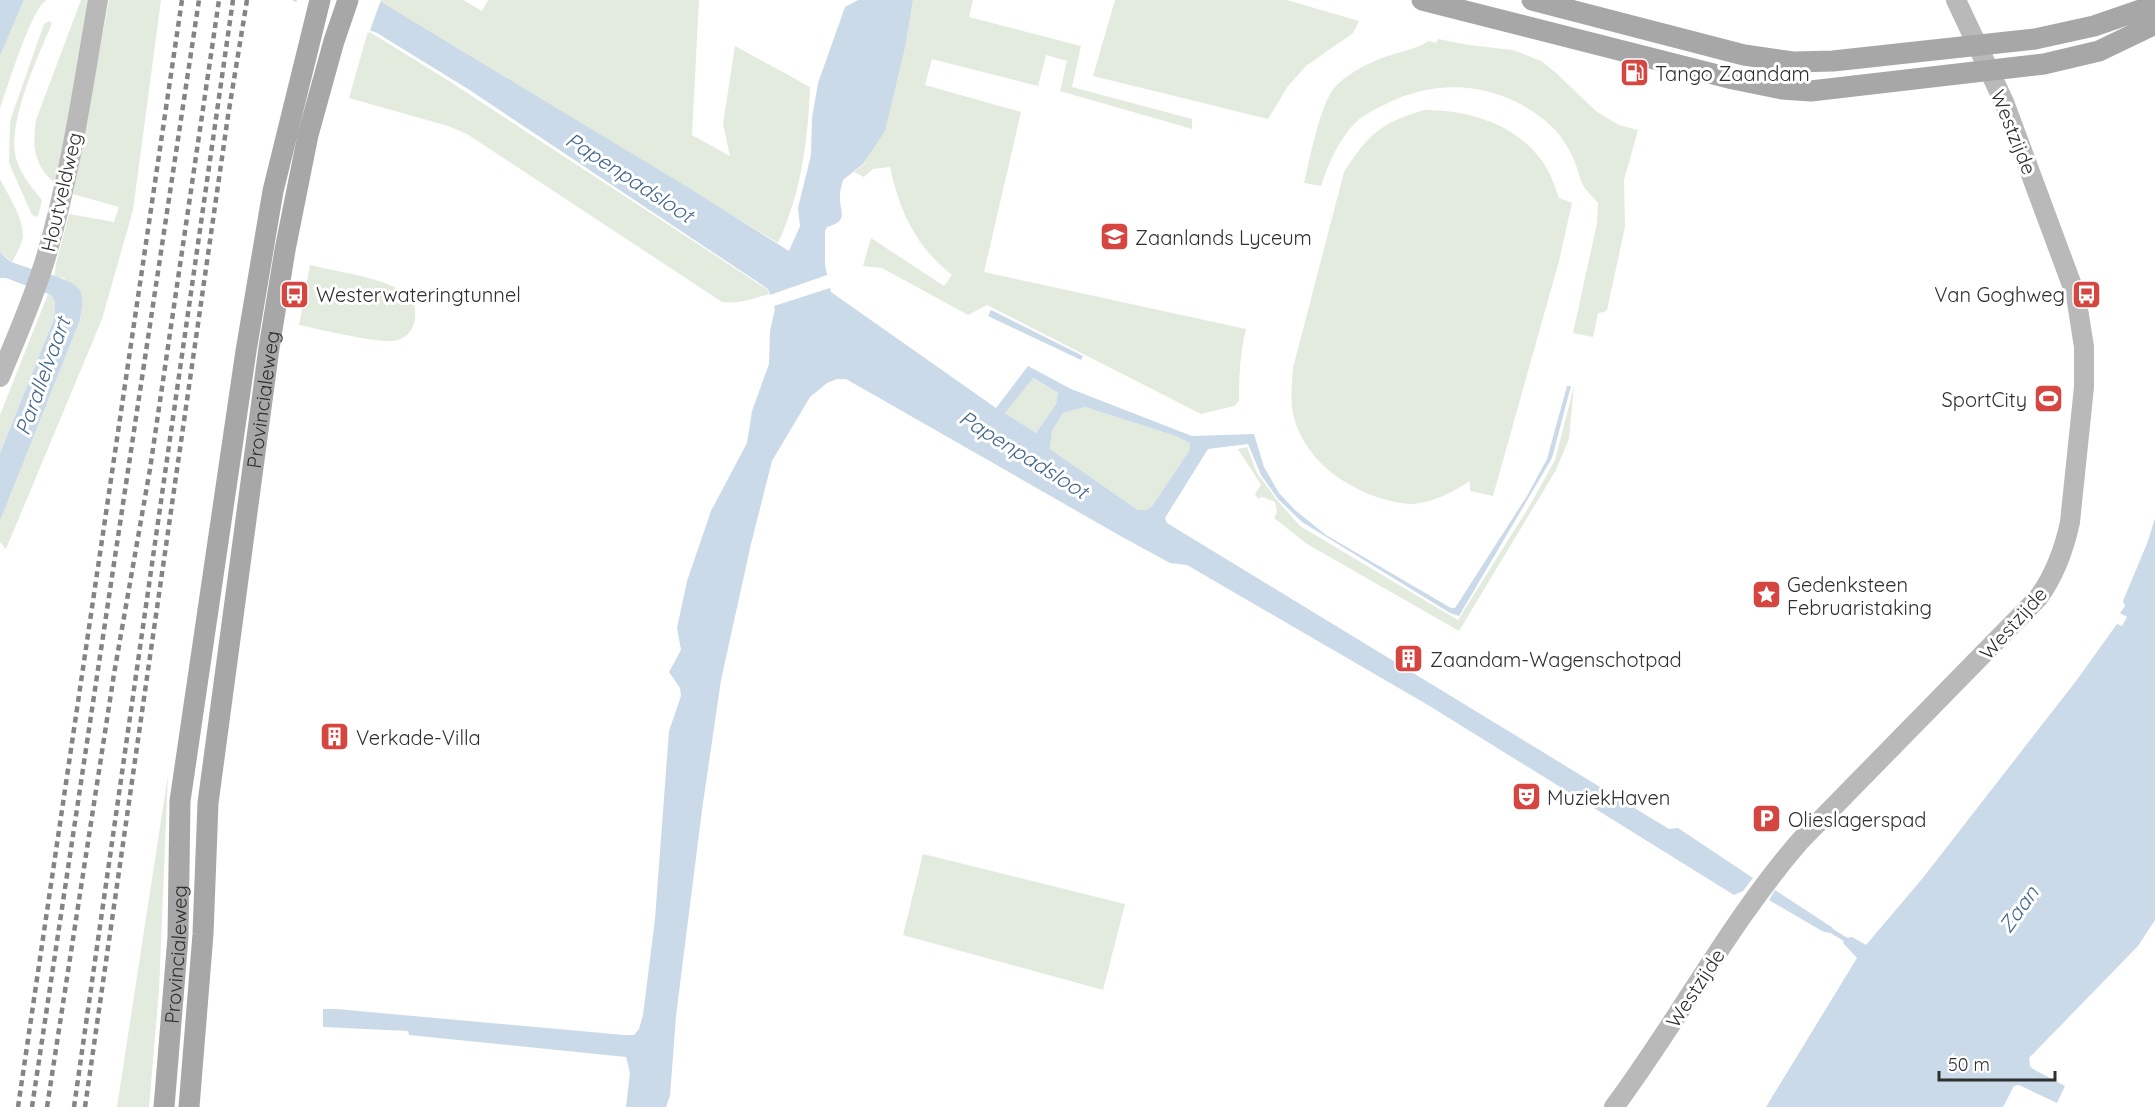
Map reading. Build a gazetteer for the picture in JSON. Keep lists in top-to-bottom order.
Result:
{
  "streets": {
    "main road": ["Provincialeweg"],
    "street": ["Westzijde", "Houtveldweg"]
  },
  "water": ["Papenpadsloot", "Parallelvaart", "Zaan"],
  "places": {
    "fuel station": ["Tango Zaandam"],
    "school or university": ["Zaanlands Lyceum"],
    "bus stop": ["Westerwateringtunnel", "Van Goghweg"],
    "sports": ["SportCity"],
    "place": ["Gedenksteen Februaristaking"],
    "building": ["Zaandam-Wagenschotpad", "Verkade-Villa"],
    "theatre": ["MuziekHaven"],
    "parking": ["Olieslagerspad"]
  },
  "scale_bar": "50 m"
}
